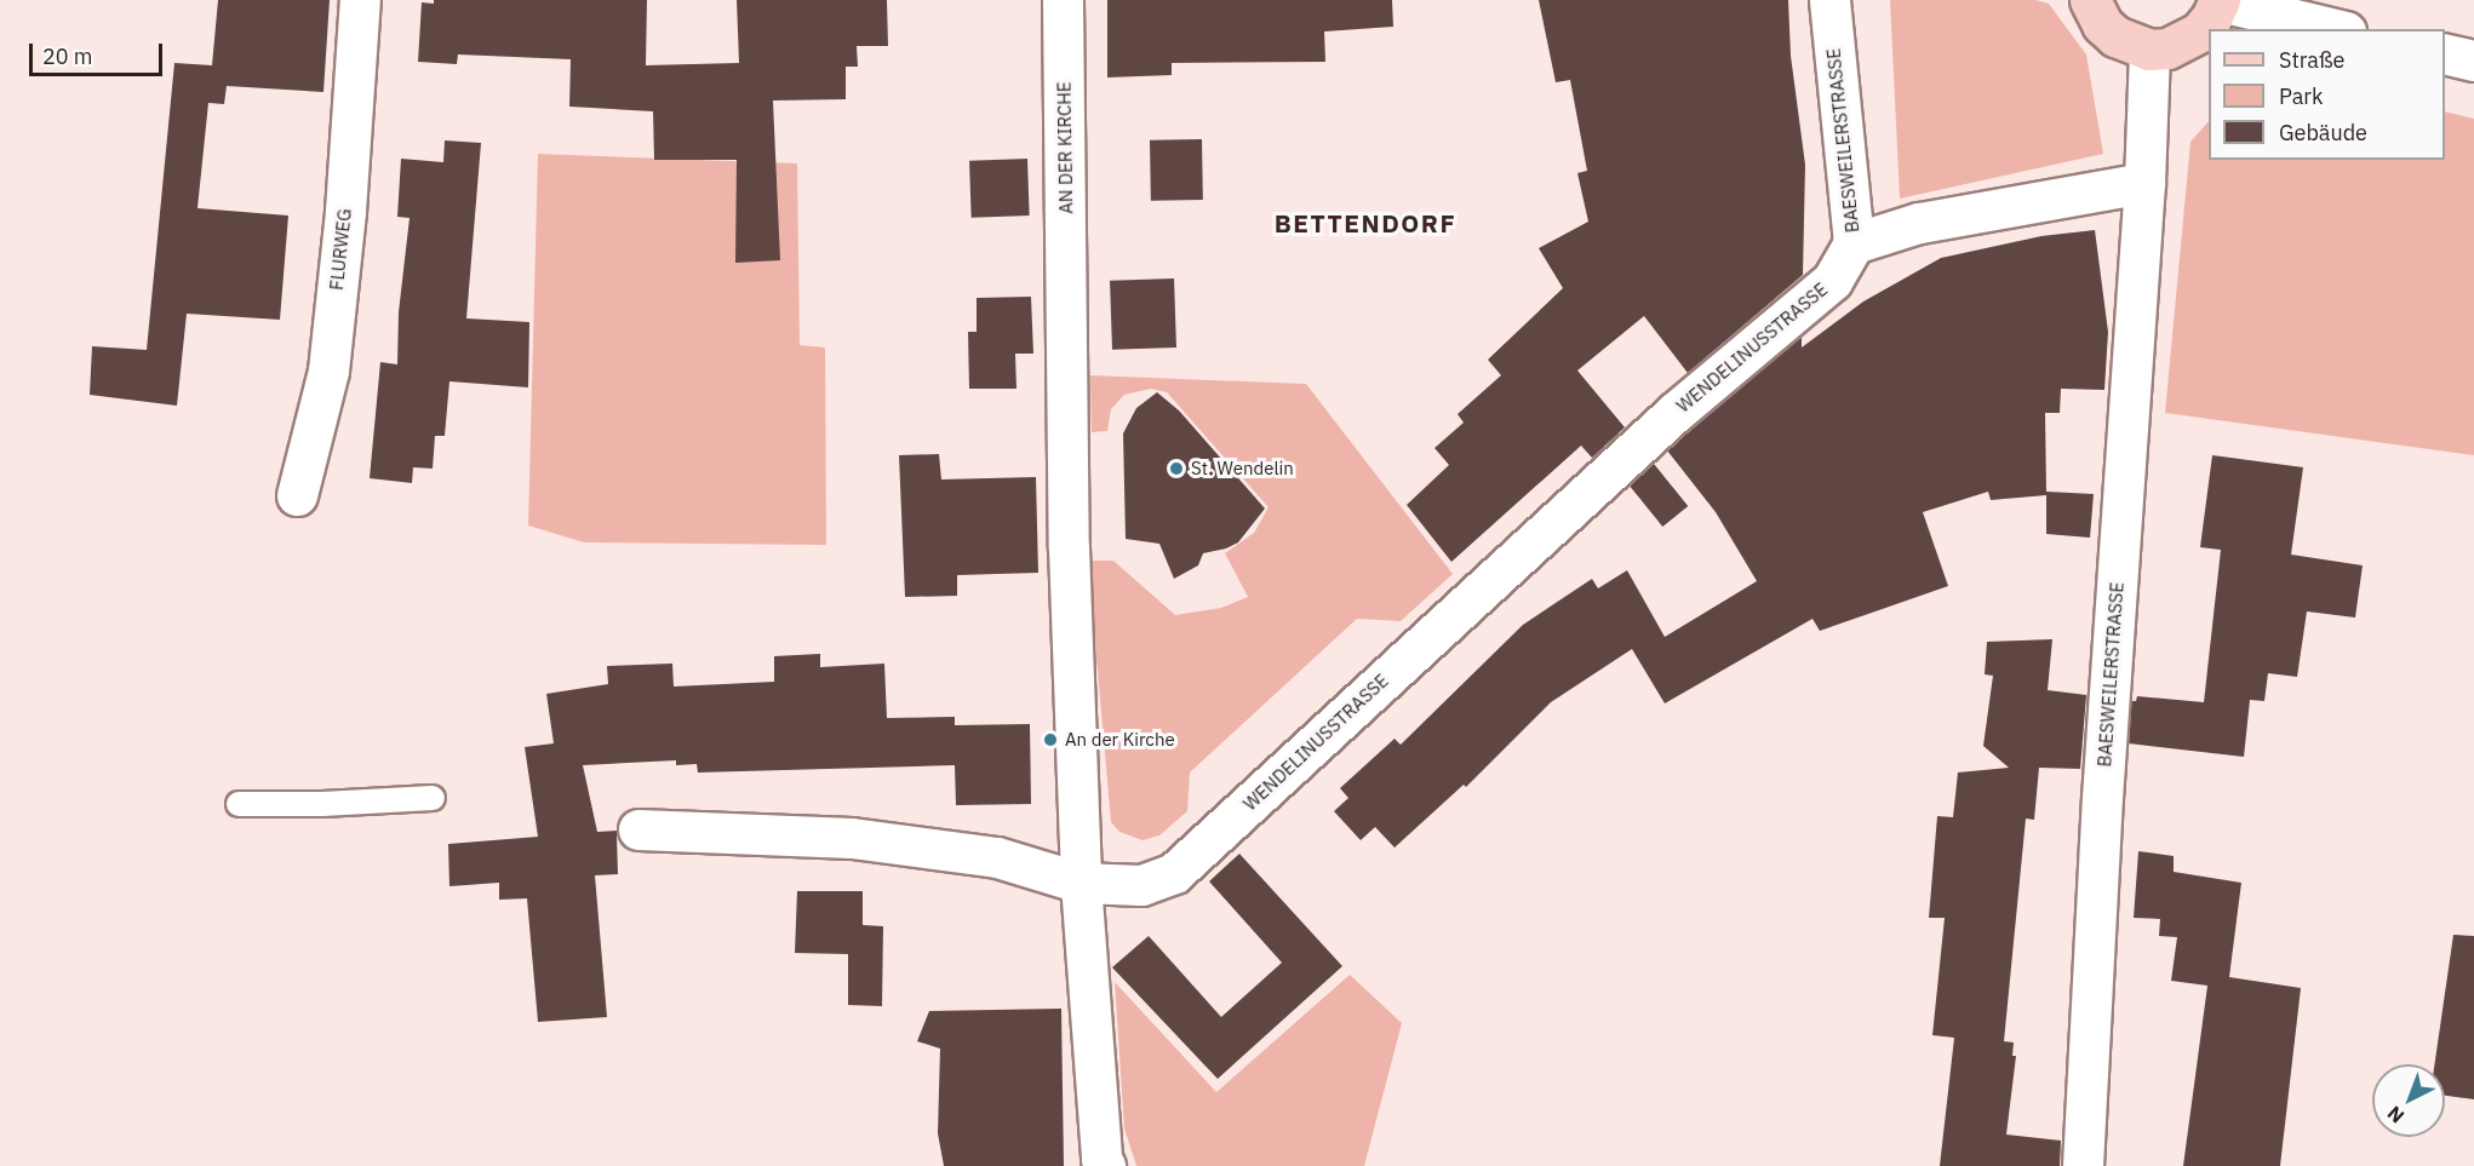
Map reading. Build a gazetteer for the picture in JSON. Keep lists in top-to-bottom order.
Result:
{
  "streets": {
    "street": [
      "BAESWEILERSTRASSE",
      "AN DER KIRCHE",
      "FLURWEG",
      "WENDELINUSSTRASSE"
    ]
  },
  "crossings": [
    ["BAESWEILERSTRASSE", "WENDELINUSSTRASSE"],
    ["AN DER KIRCHE", "WENDELINUSSTRASSE"]
  ],
  "districts": ["BETTENDORF"],
  "places": ["St. Wendelin", "An der Kirche"],
  "legend": ["Straße", "Park", "Gebäude"],
  "scale_bar": "20 m",
  "north": "bottom left"
}
